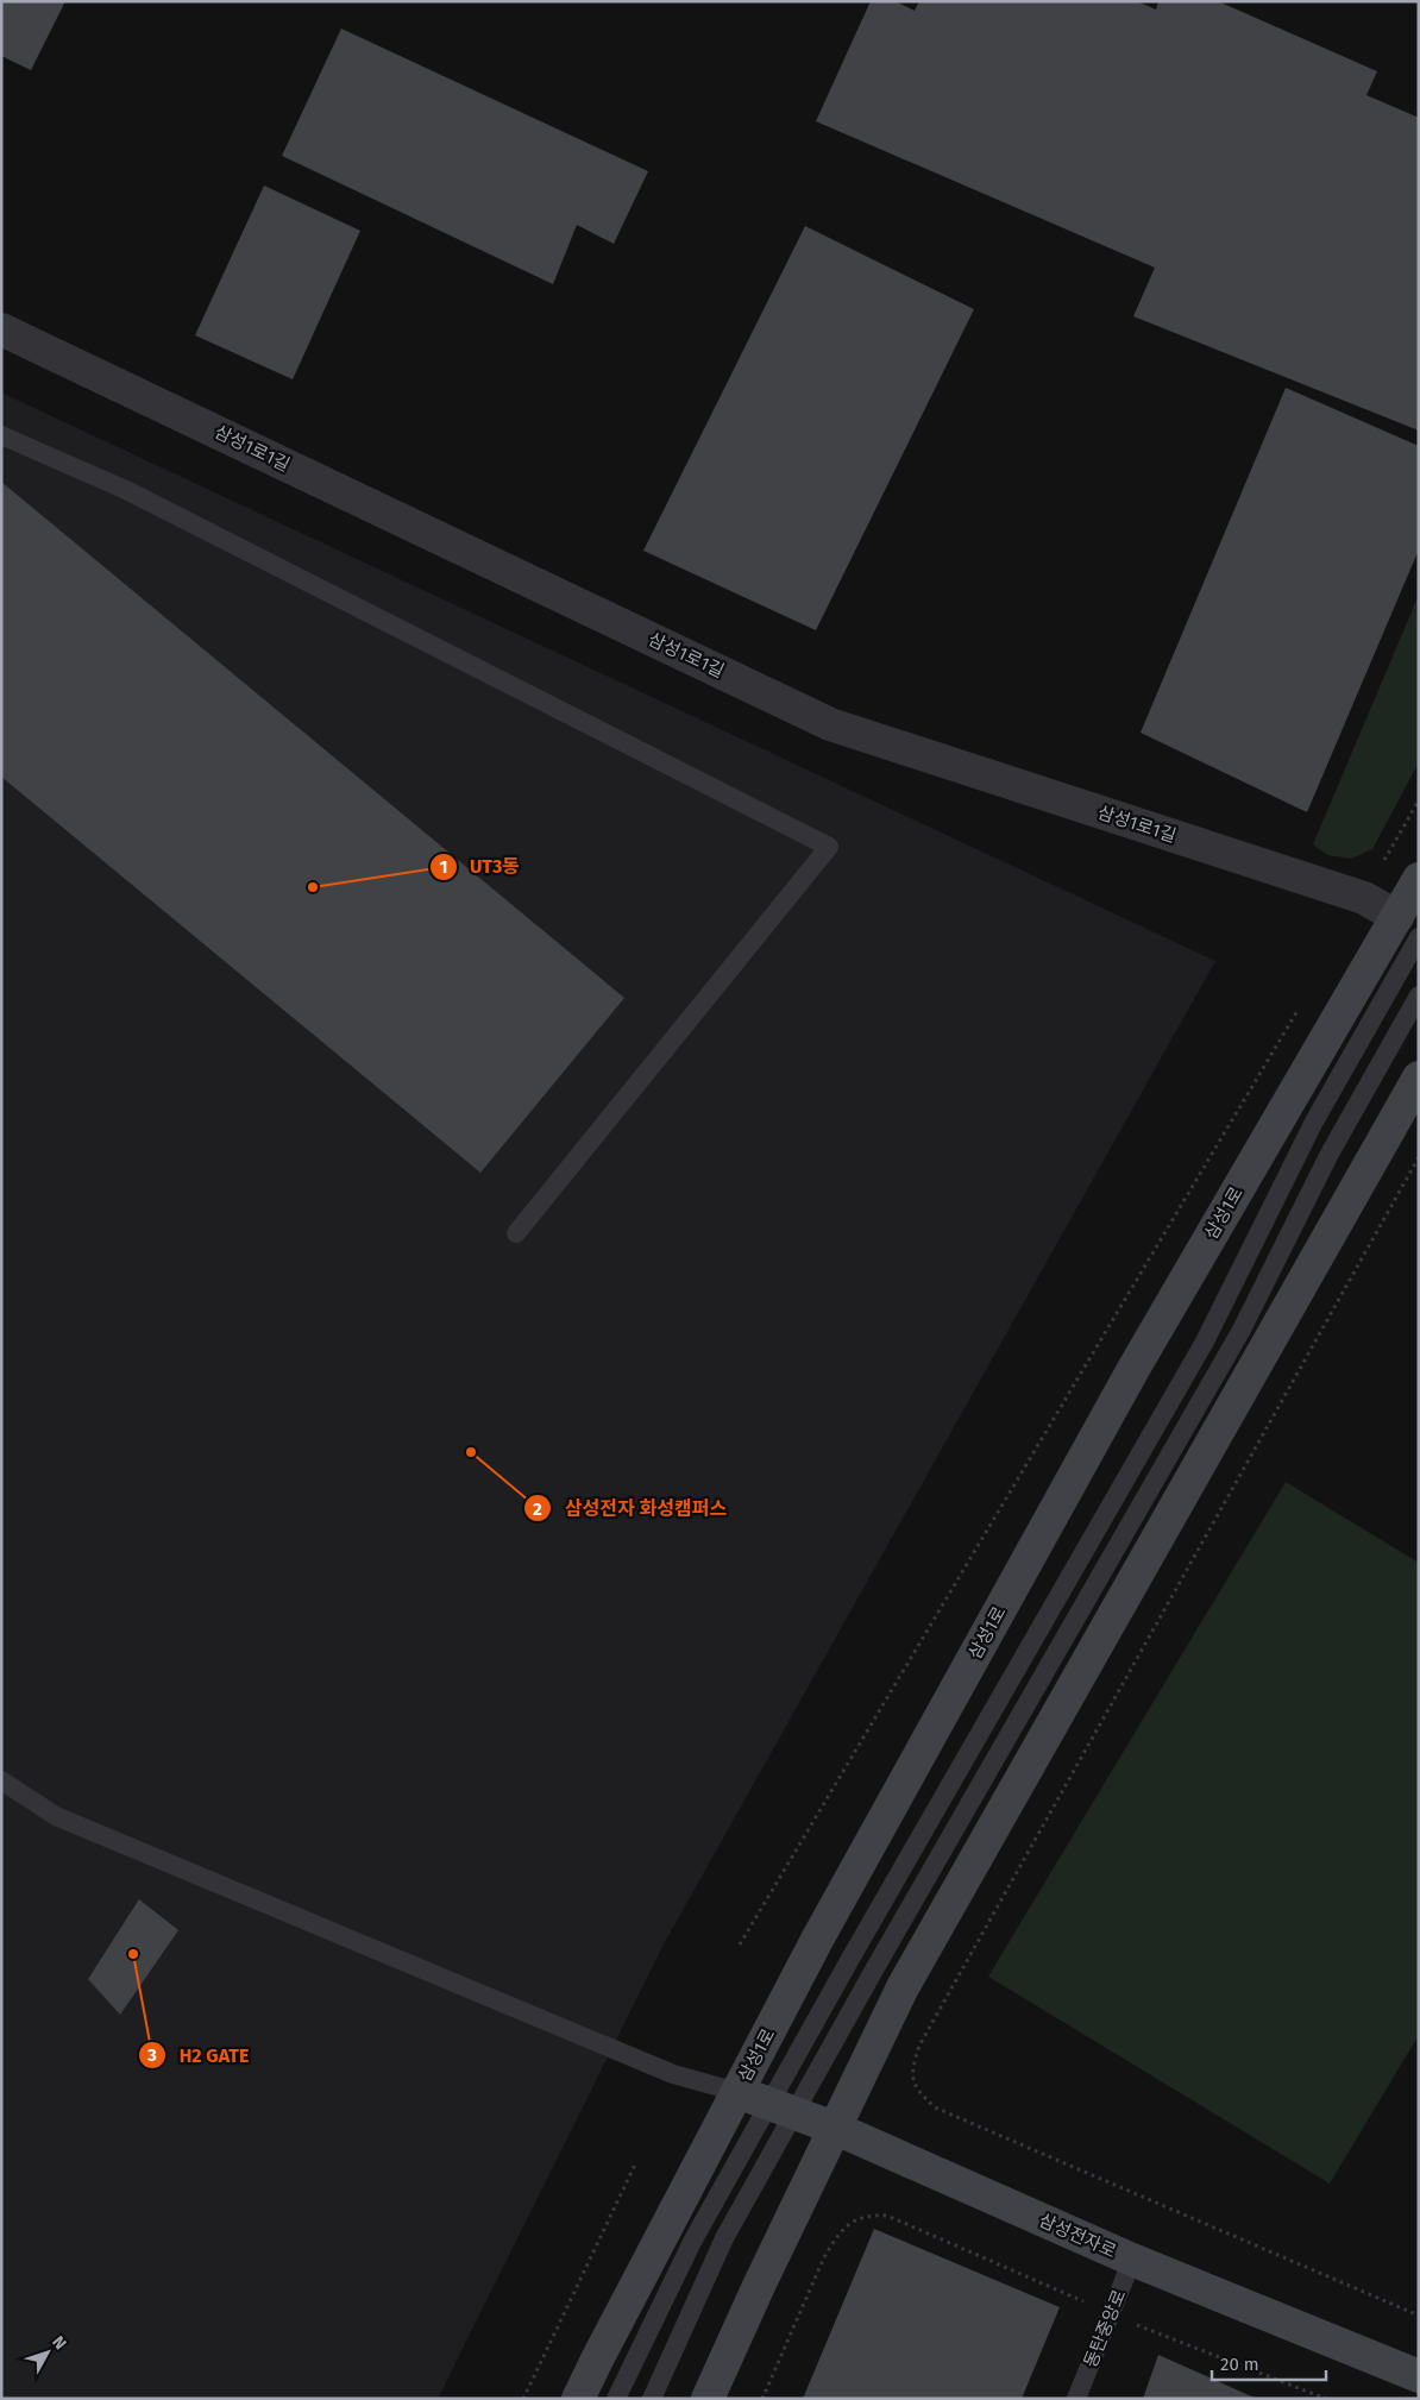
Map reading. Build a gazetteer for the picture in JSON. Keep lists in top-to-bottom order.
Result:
{
  "streets": {
    "street": ["삼성1로1길", "삼성1로", "삼성전자로"],
    "lane": ["동탄중앙로"]
  },
  "crossings": [
    ["삼성1로1길", "삼성1로"],
    ["삼성1로", "삼성전자로"],
    ["삼성전자로", "동탄중앙로"]
  ],
  "places": ["UT3동", "삼성전자 화성캠퍼스", "H2 GATE"],
  "scale_bar": "20 m",
  "north": "top right"
}
